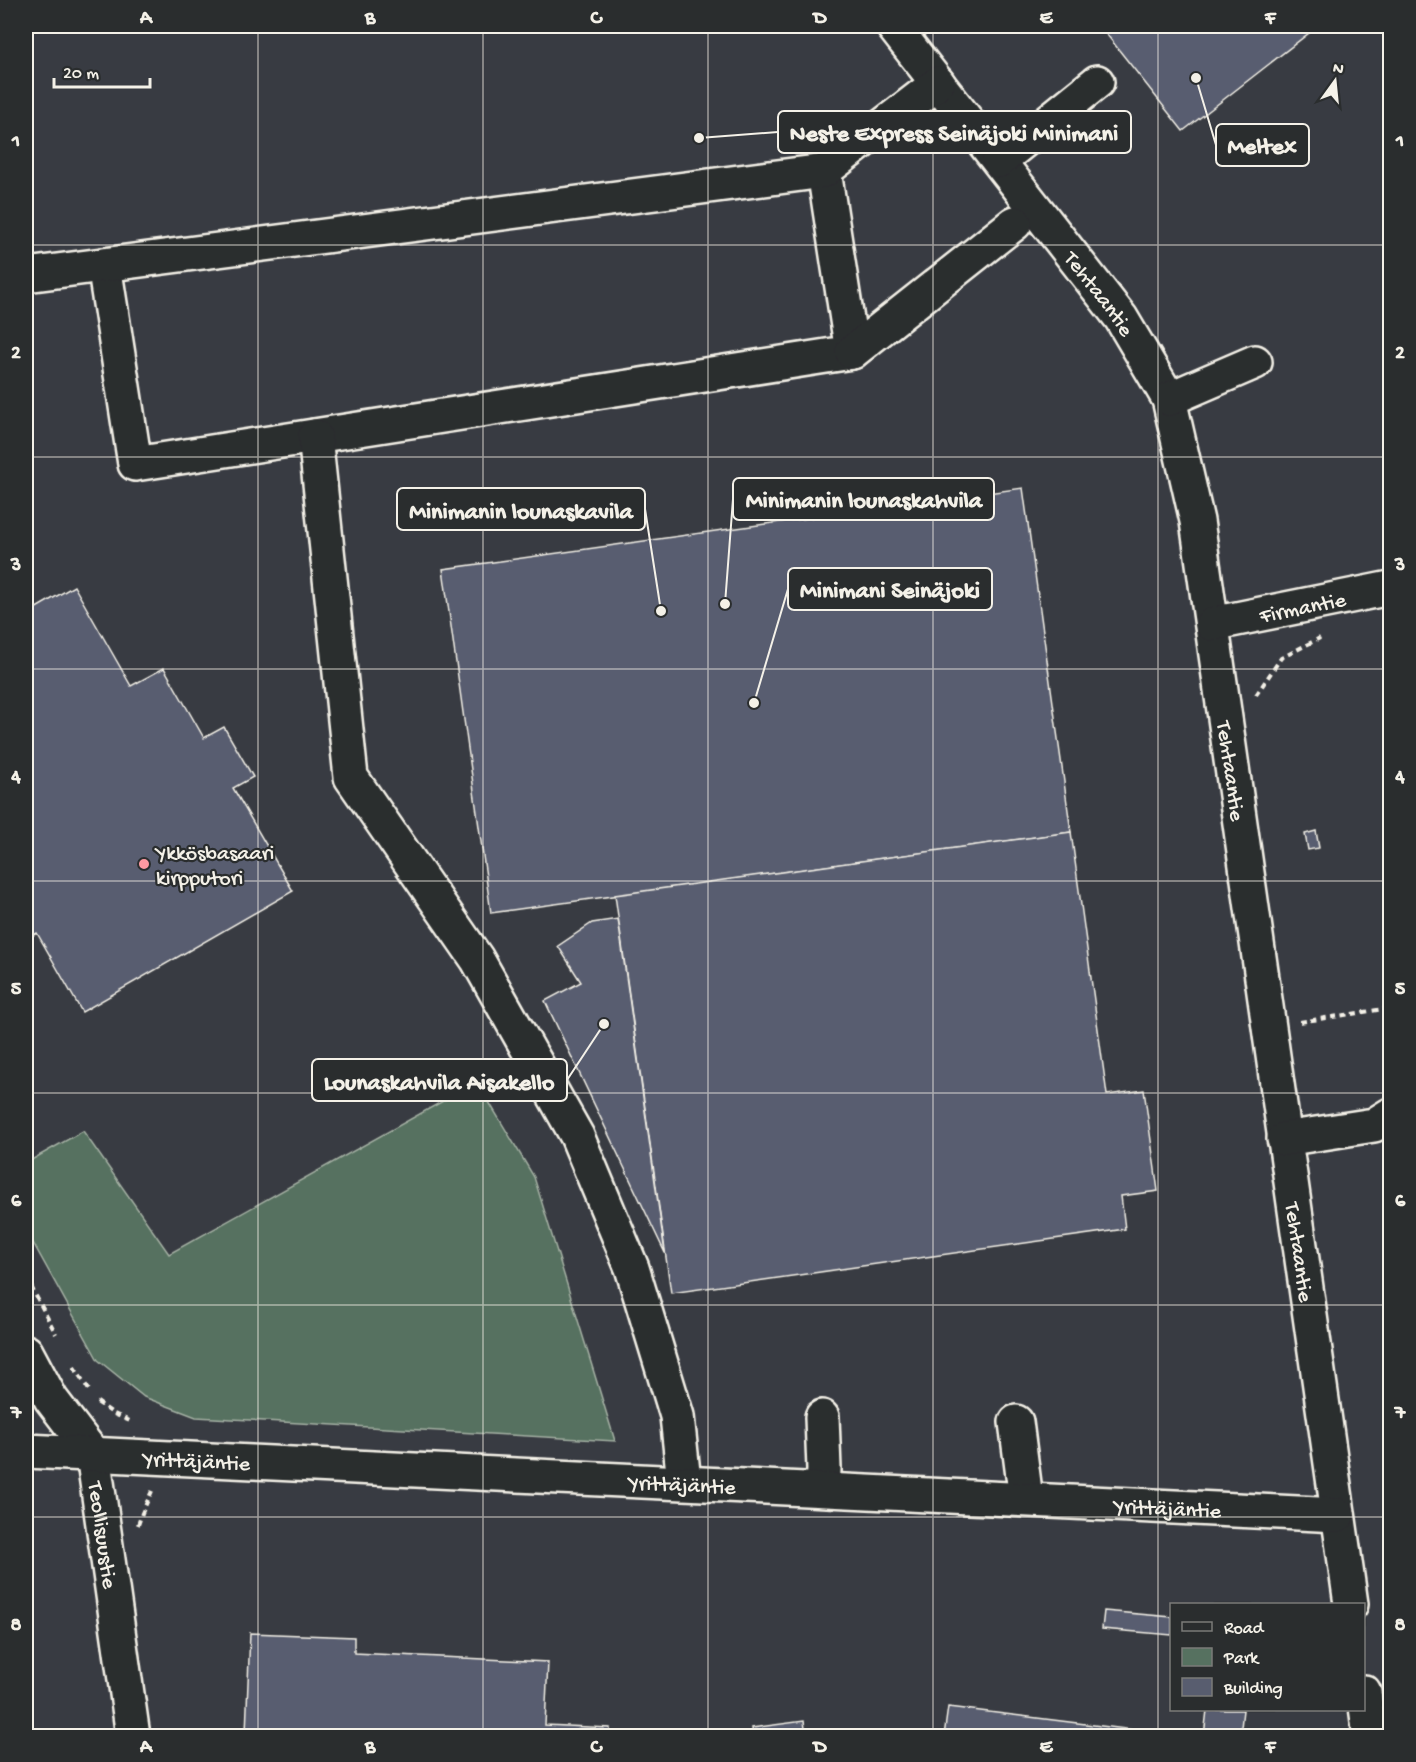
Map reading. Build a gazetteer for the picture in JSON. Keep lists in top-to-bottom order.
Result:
{
  "streets": {
    "street": [
      "Tehtaantie",
      "Firmantie",
      "Yrittäjäntie",
      "Teollisuustie"
    ]
  },
  "crossings": [
    ["Tehtaantie", "Firmantie"],
    ["Tehtaantie", "Yrittäjäntie"],
    ["Yrittäjäntie", "Teollisuustie"]
  ],
  "places": [
    "Meltex",
    "Neste Express Seinäjoki Minimani",
    "Minimanin lounaskahvila",
    "Minimanin lounaskavila",
    "Minimani Seinäjoki",
    "Ykkösbasaari kirpputori",
    "Lounaskahvila Aisakello"
  ],
  "legend": ["Road", "Park", "Building"],
  "scale_bar": "20 m",
  "north": "top",
  "grid": {
    "columns": [
      "A",
      "B",
      "C",
      "D",
      "E",
      "F"
    ],
    "rows": [
      "1",
      "2",
      "3",
      "4",
      "5",
      "6",
      "7",
      "8"
    ]
  }
}
